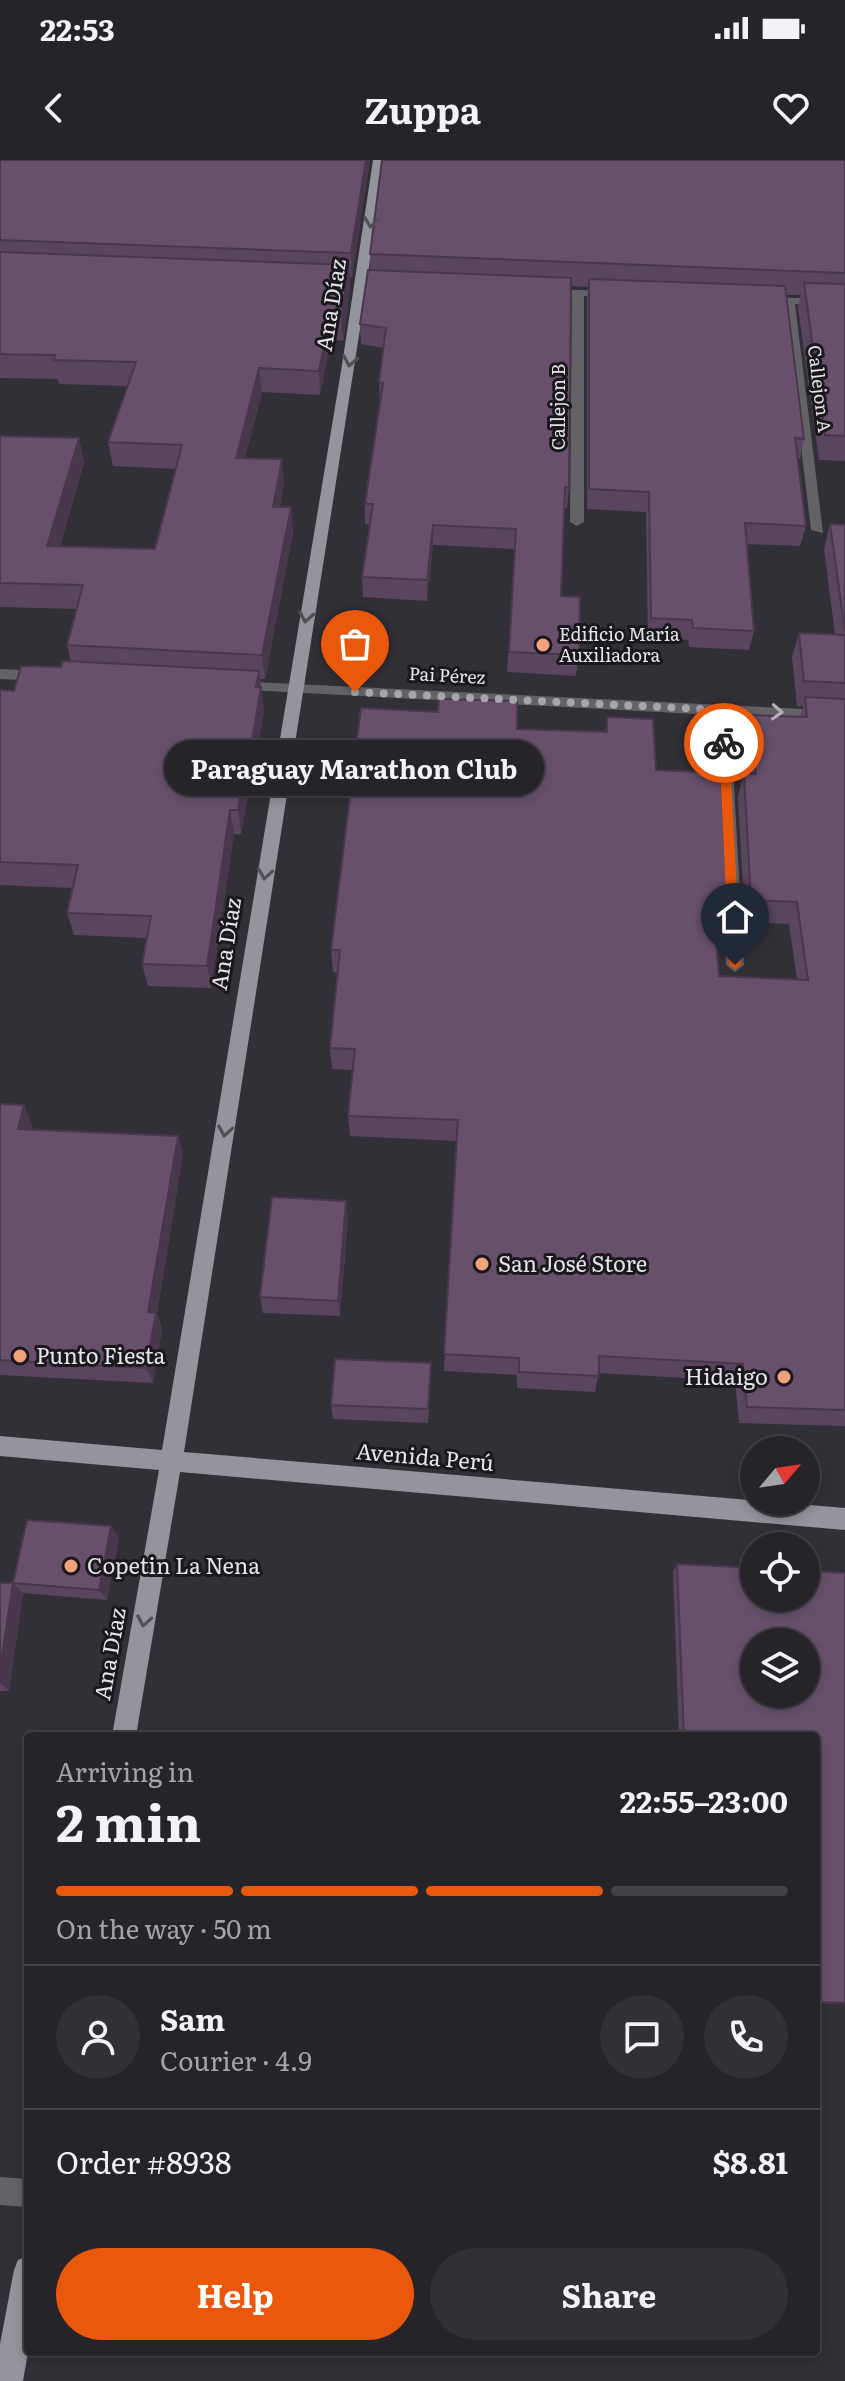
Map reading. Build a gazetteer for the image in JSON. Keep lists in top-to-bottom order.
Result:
{
  "streets": {
    "main road": ["Ana Díaz", "Avenida Perú"],
    "street": ["Callejon A", "Callejon B", "Pai Pérez"]
  },
  "crossings": [
    ["Ana Díaz", "Pai Pérez"],
    ["Ana Díaz", "Avenida Perú"]
  ],
  "one_way": ["Ana Díaz"],
  "places": [
    "Edificio María Auxiliadora",
    "Paraguay Marathon Club",
    "San José Store",
    "Punto Fiesta",
    "Hidaigo",
    "Copetin La Nena"
  ],
  "north": "top right",
  "page": {
    "status": "22:53",
    "header": "Zuppa",
    "bubble": "Paraguay Marathon Club",
    "heading": ["2 min", "Arriving in", "22:55–23:00"],
    "panel": [
      "Sam",
      "Courier · 4.9",
      "Order #8938",
      "$8.81"
    ],
    "bar": "On the way · 50 m",
    "buttons": ["Help", "Share"]
  }
}
